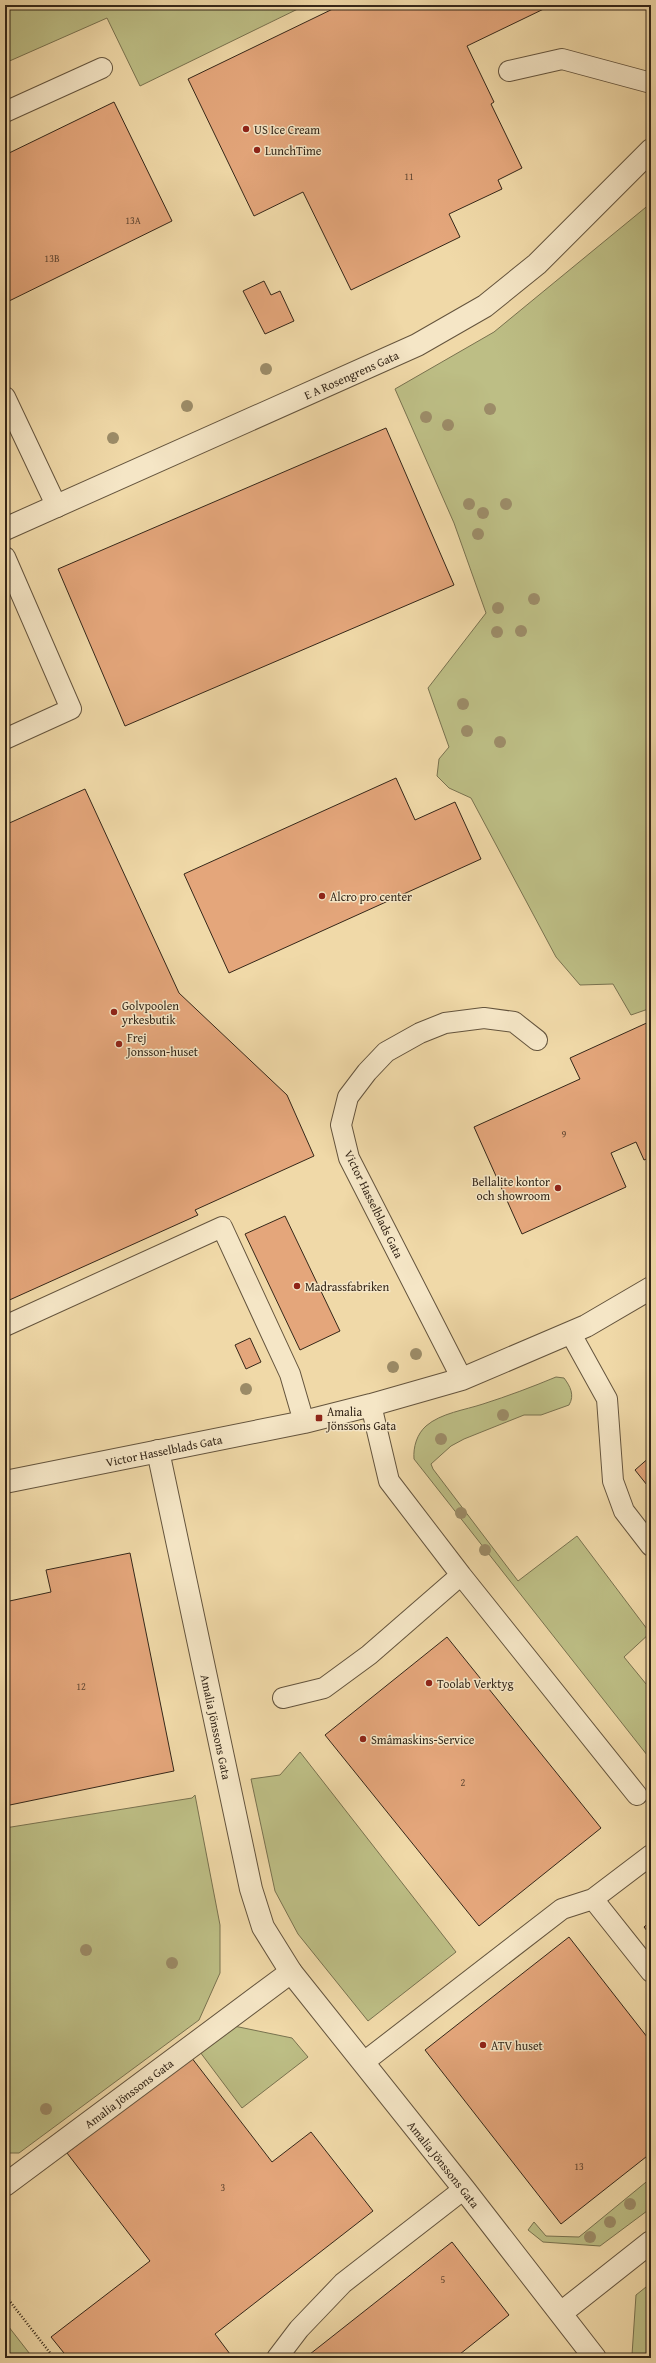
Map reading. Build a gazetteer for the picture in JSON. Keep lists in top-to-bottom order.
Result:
{
  "streets": {
    "street": ["E A Rosengrens Gata", "Victor Hasselblads Gata", "Amalia Jönssons Gata"]
  },
  "crossings": [
    ["Victor Hasselblads Gata", "Amalia Jönssons Gata"]
  ],
  "places": {
    "other": [
      "US Ice Cream",
      "LunchTime",
      "Alcro pro center",
      "Golvpoolen yrkesbutik",
      "Frej Jonsson-huset",
      "Bellalite kontor och showroom",
      "Madrassfabriken",
      "Toolab Verktyg",
      "Småmaskins-Service",
      "ATV huset"
    ],
    "transit": ["Amalia Jönssons Gata"]
  },
  "house_numbers": [
    "11",
    "13A",
    "13B",
    "9",
    "12",
    "2",
    "13",
    "3",
    "5"
  ]
}
